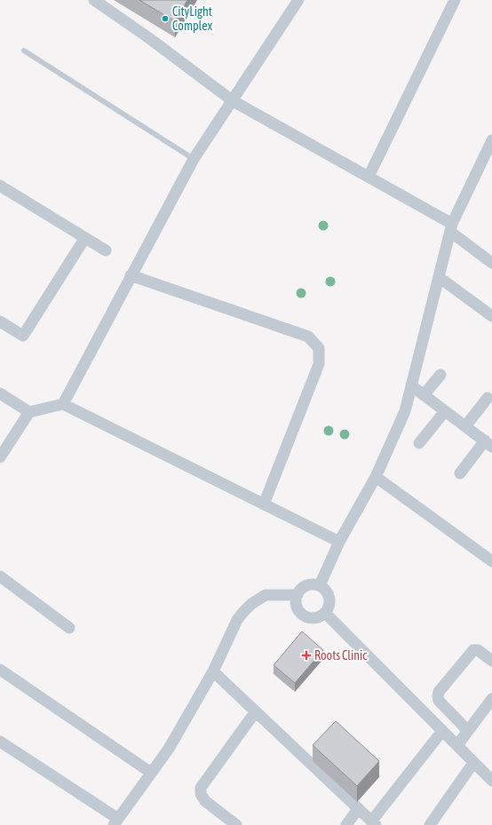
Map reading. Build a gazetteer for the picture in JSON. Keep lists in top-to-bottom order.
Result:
{
  "places": {
    "other": ["CityLight Complex"],
    "health": ["Roots Clinic"]
  }
}
